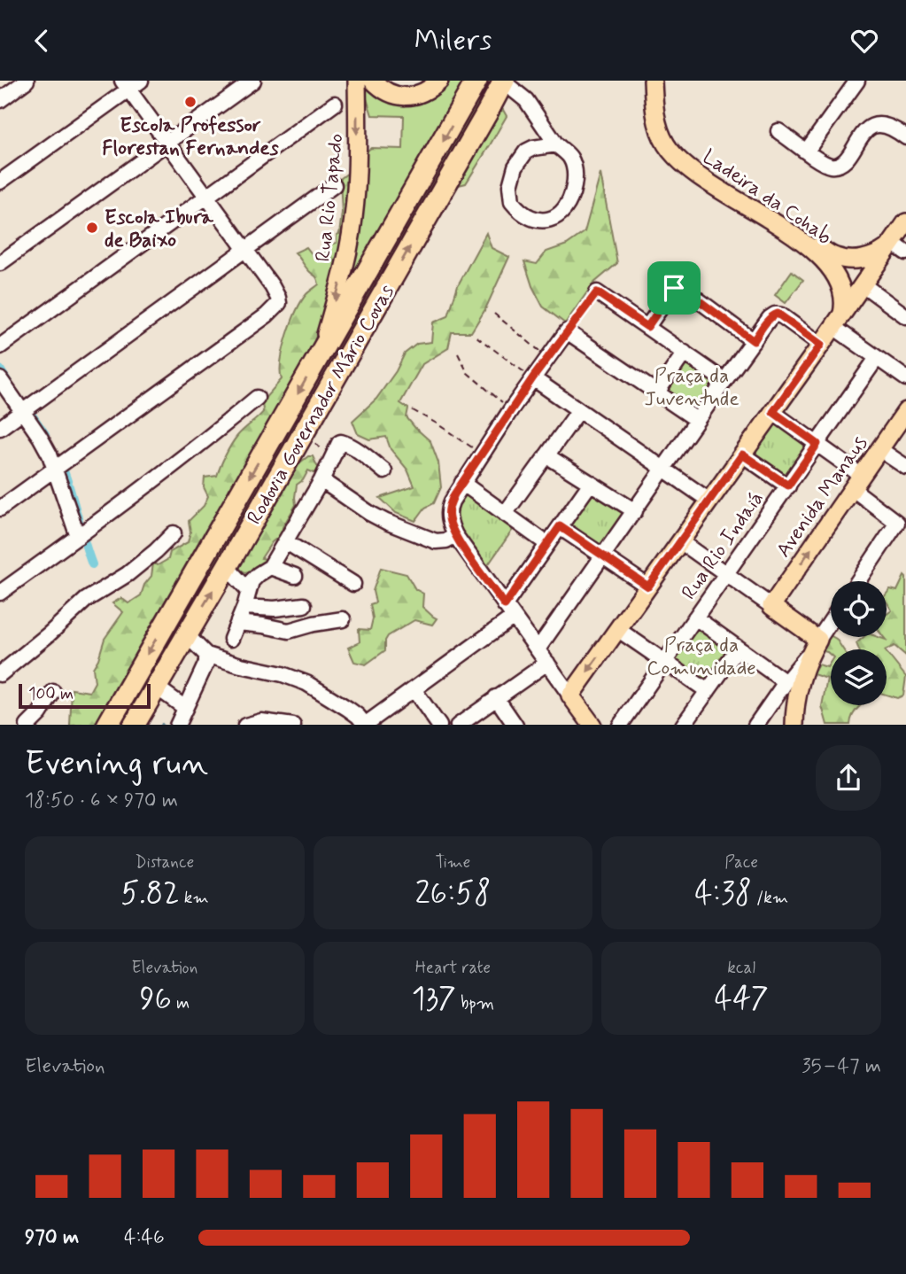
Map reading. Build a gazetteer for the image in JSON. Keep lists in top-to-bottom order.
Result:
{
  "streets": {
    "highway": ["Rodovia Governador Mário Covas"],
    "main road": ["Ladeira da Cohab", "Rua Rio Tapado", "Avenida Manaus"],
    "street": ["Rua Rio Indaiá"]
  },
  "crossings": [
    ["Rua Rio Tapado", "Rodovia Governador Mário Covas"]
  ],
  "one_way": ["Rua Rio Tapado"],
  "parks": ["Praça da Juventude", "Praça da Comunidade"],
  "places": ["Escola Professor Florestan Fernandes", "Escola Ibura de Baixo"],
  "scale_bar": "100 m",
  "page": {
    "header": "Milers",
    "scale": "100 m",
    "heading": ["Evening run", "18:50 · 6 × 970 m"],
    "stats": [
      ["Distance", "5.82 km"],
      ["Time", "26:58"],
      ["Pace", "4:38 /km"],
      ["Elevation", "96 m"],
      ["Heart rate", "137 bpm"],
      ["kcal", "447"]
    ],
    "chart": ["Elevation", "35–47 m"],
    "list": [
      {
        "name": "970 m",
        "note": "4:46"
      }
    ]
  }
}
